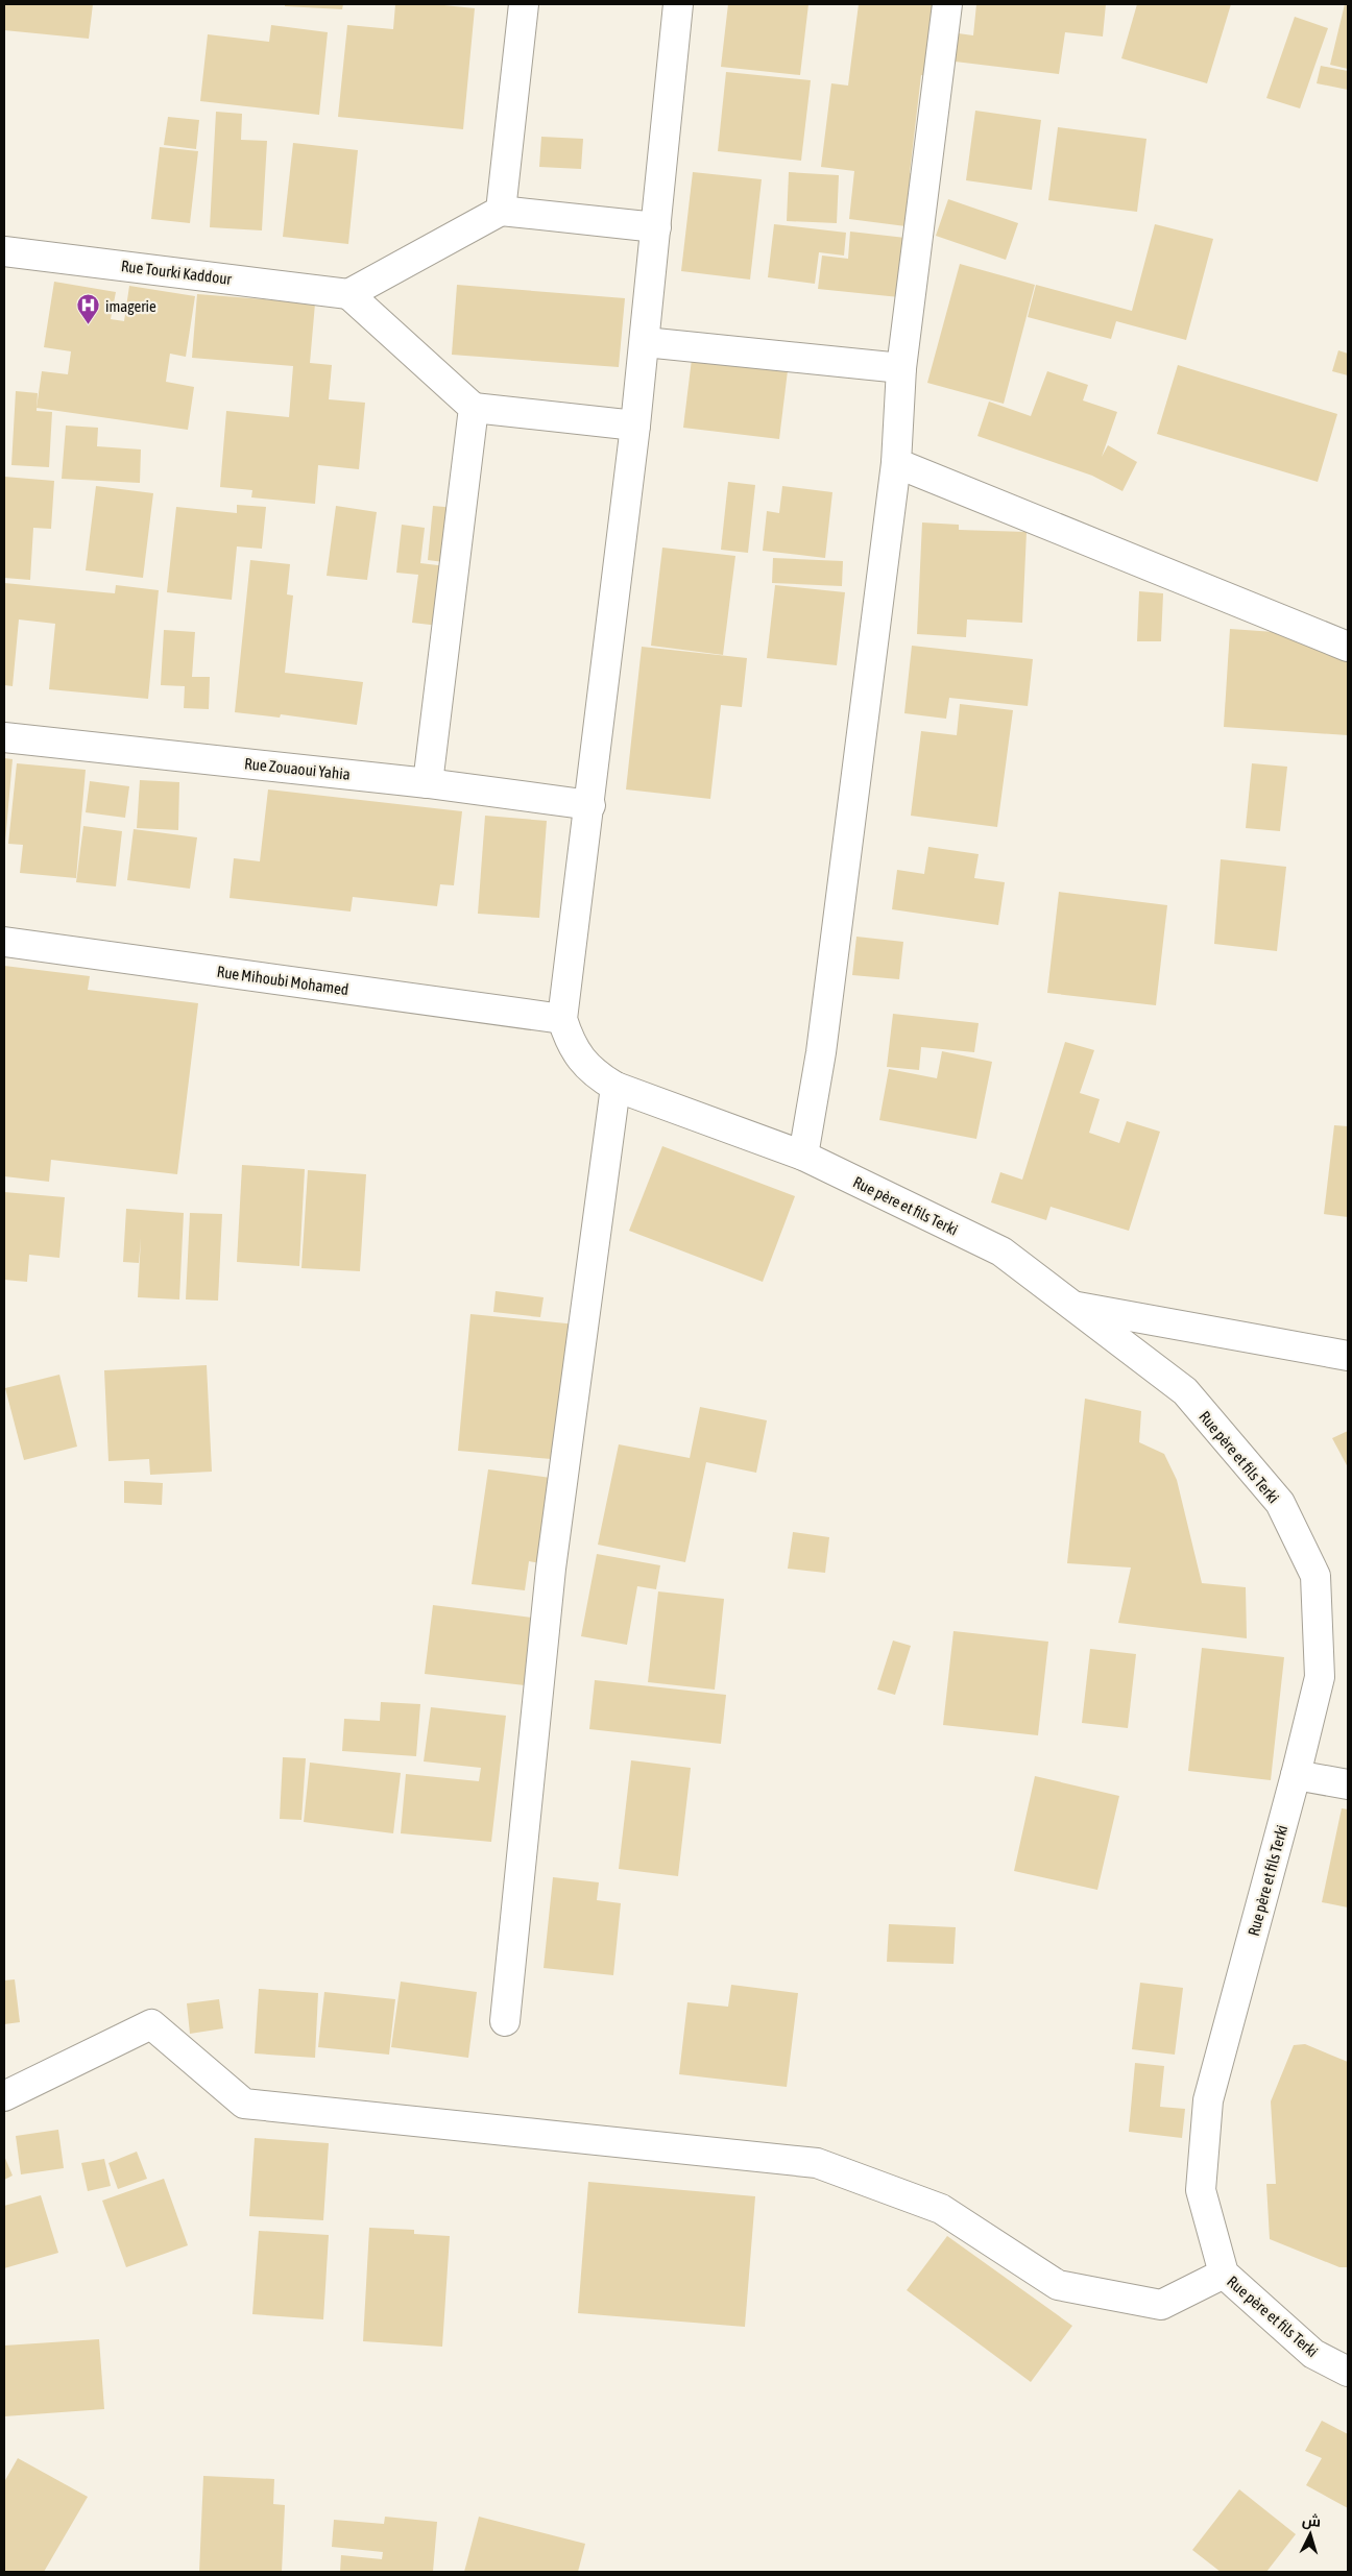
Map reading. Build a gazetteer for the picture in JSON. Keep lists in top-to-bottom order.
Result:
{
  "streets": {
    "street": [
      "Rue Tourki Kaddour",
      "Rue Zouaoui Yahia",
      "Rue Mihoubi Mohamed",
      "Rue père et fils Terki"
    ]
  },
  "crossings": [
    ["Rue Mihoubi Mohamed", "Rue père et fils Terki"]
  ],
  "places": {
    "hospital": ["imagerie"]
  },
  "north": "top"
}
